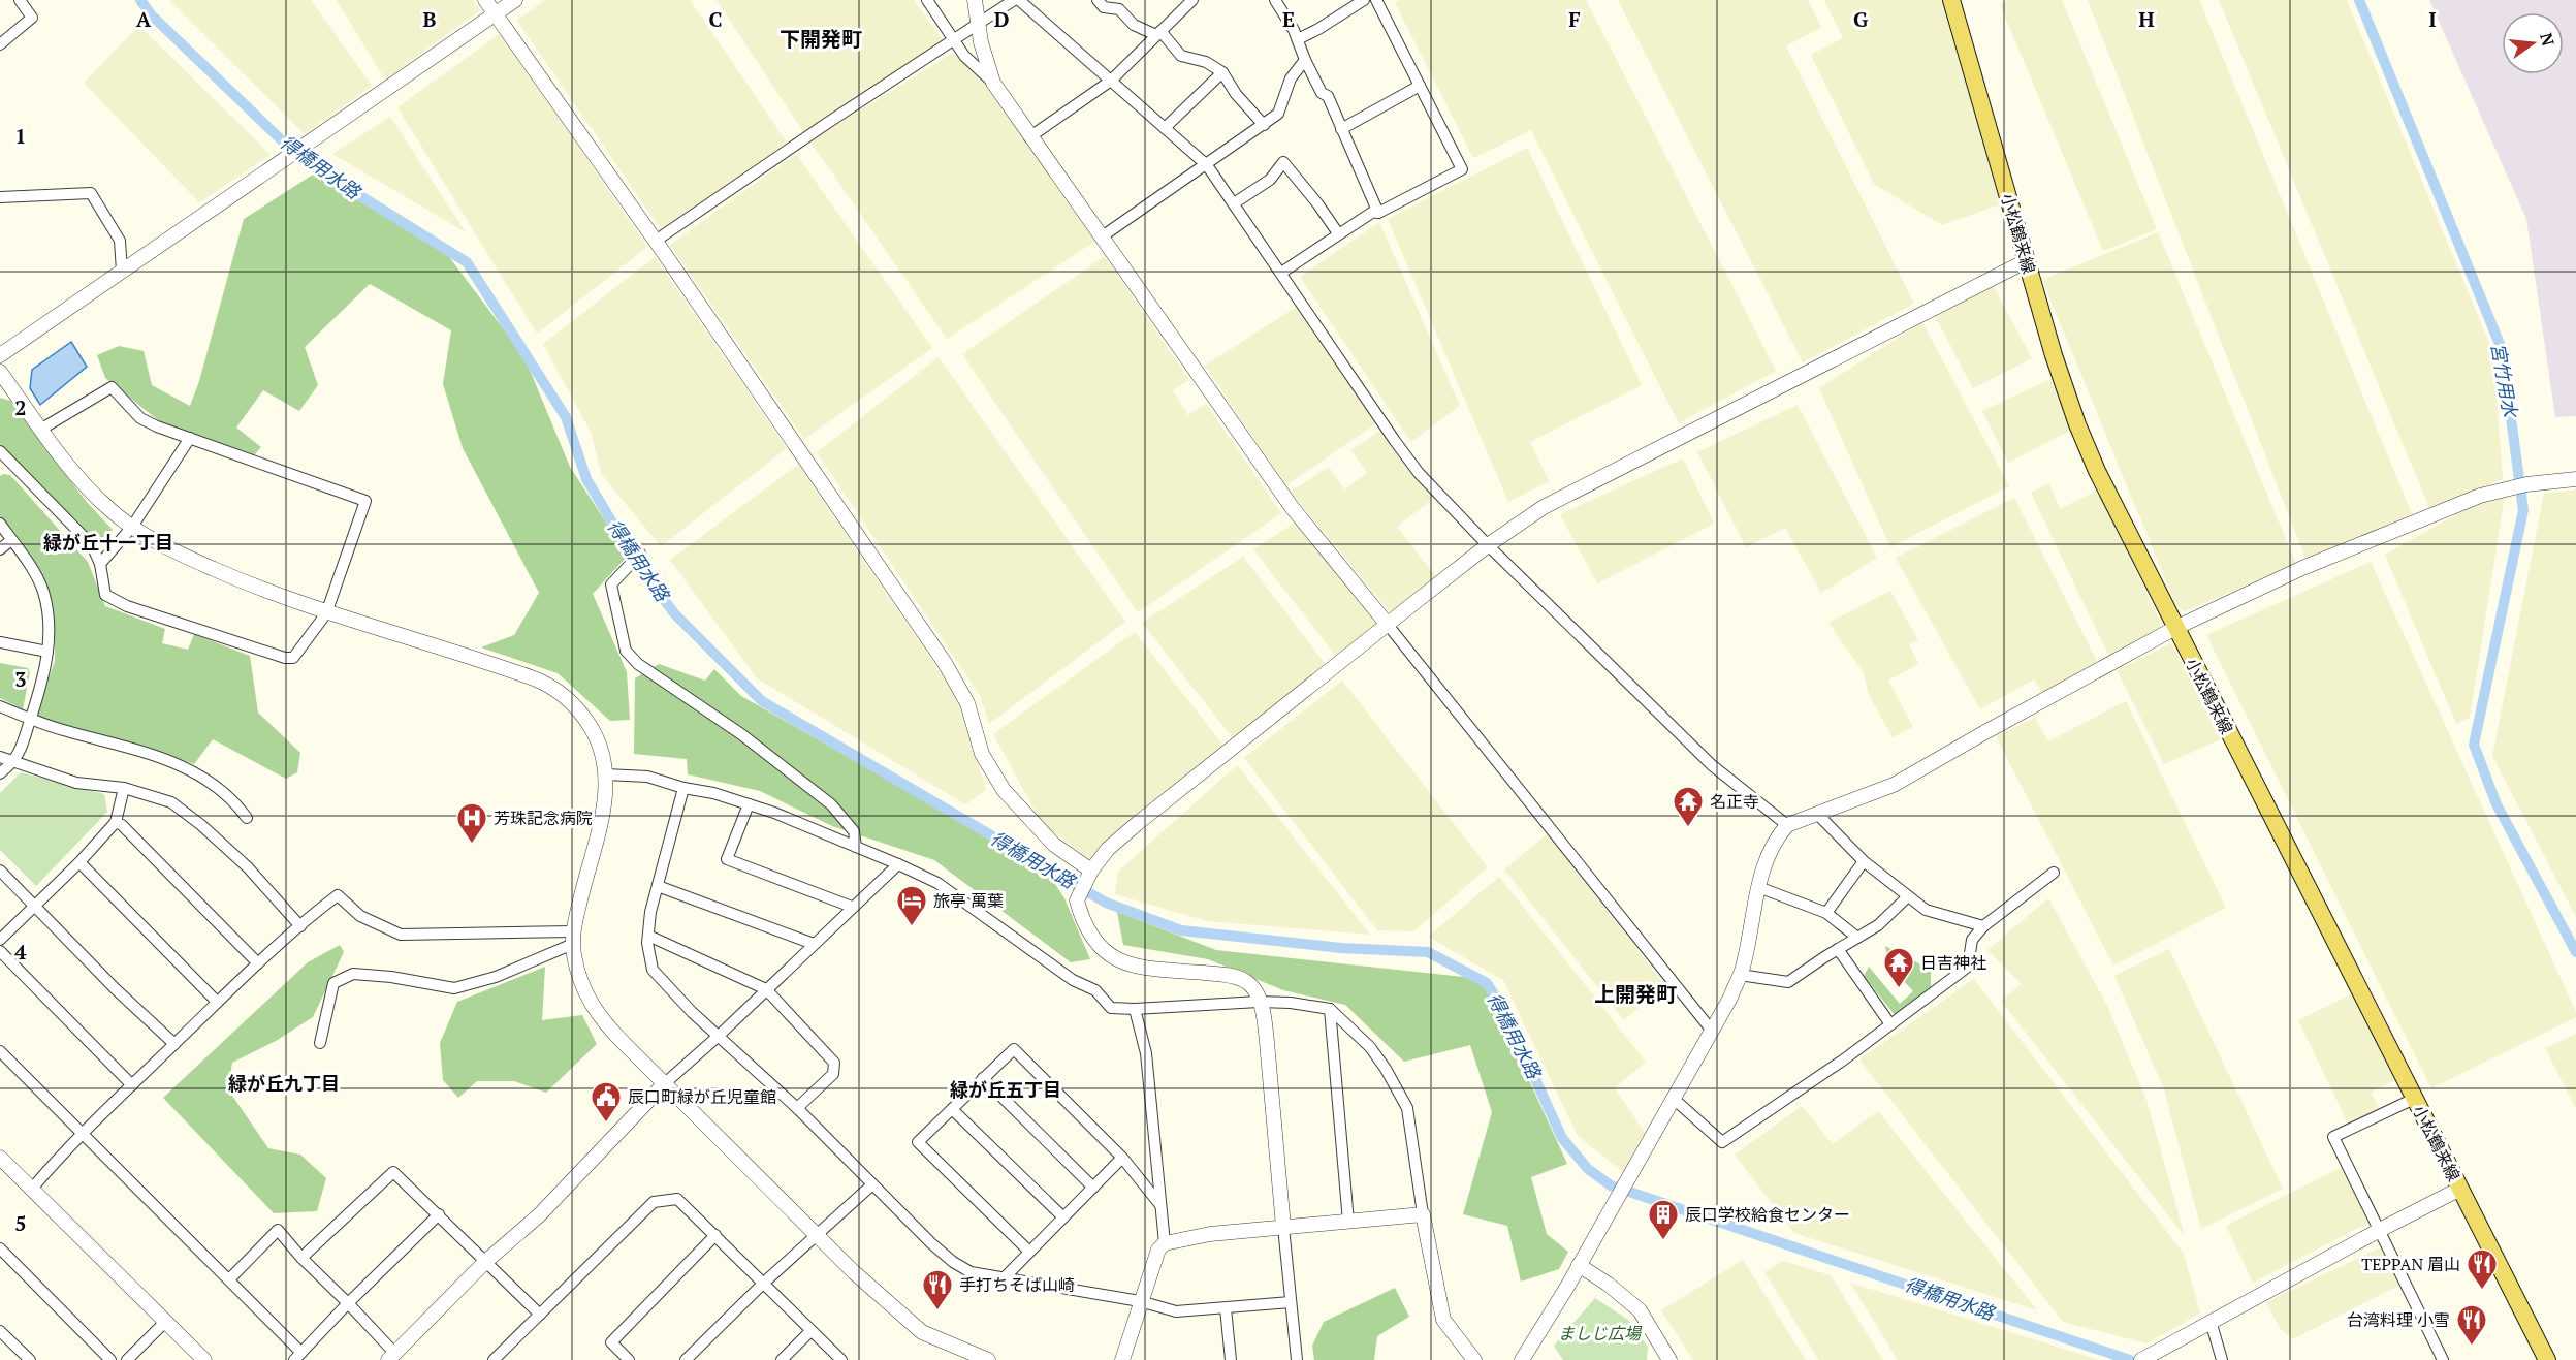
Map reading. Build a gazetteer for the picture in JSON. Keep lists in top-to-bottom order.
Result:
{
  "streets": {
    "main road": ["小松鶴来線"]
  },
  "districts": [
    "下開発町",
    "緑が丘十一丁目",
    "上開発町",
    "緑が丘九丁目",
    "緑が丘五丁目"
  ],
  "water": ["得橋用水路", "宮竹用水"],
  "parks": ["ましじ広場"],
  "places": {
    "temple": ["名正寺", "日吉神社"],
    "hospital": ["芳珠記念病院"],
    "hotel": ["旅亭 萬葉"],
    "public building": ["辰口町緑が丘児童館"],
    "building": ["辰口学校給食センター"],
    "restaurant": ["TEPPAN 眉山", "手打ちそば山崎", "台湾料理 小雪"]
  },
  "north": "right",
  "grid": {
    "columns": [
      "A",
      "B",
      "C",
      "D",
      "E",
      "F",
      "G",
      "H",
      "I"
    ],
    "rows": [
      "1",
      "2",
      "3",
      "4",
      "5"
    ]
  }
}
